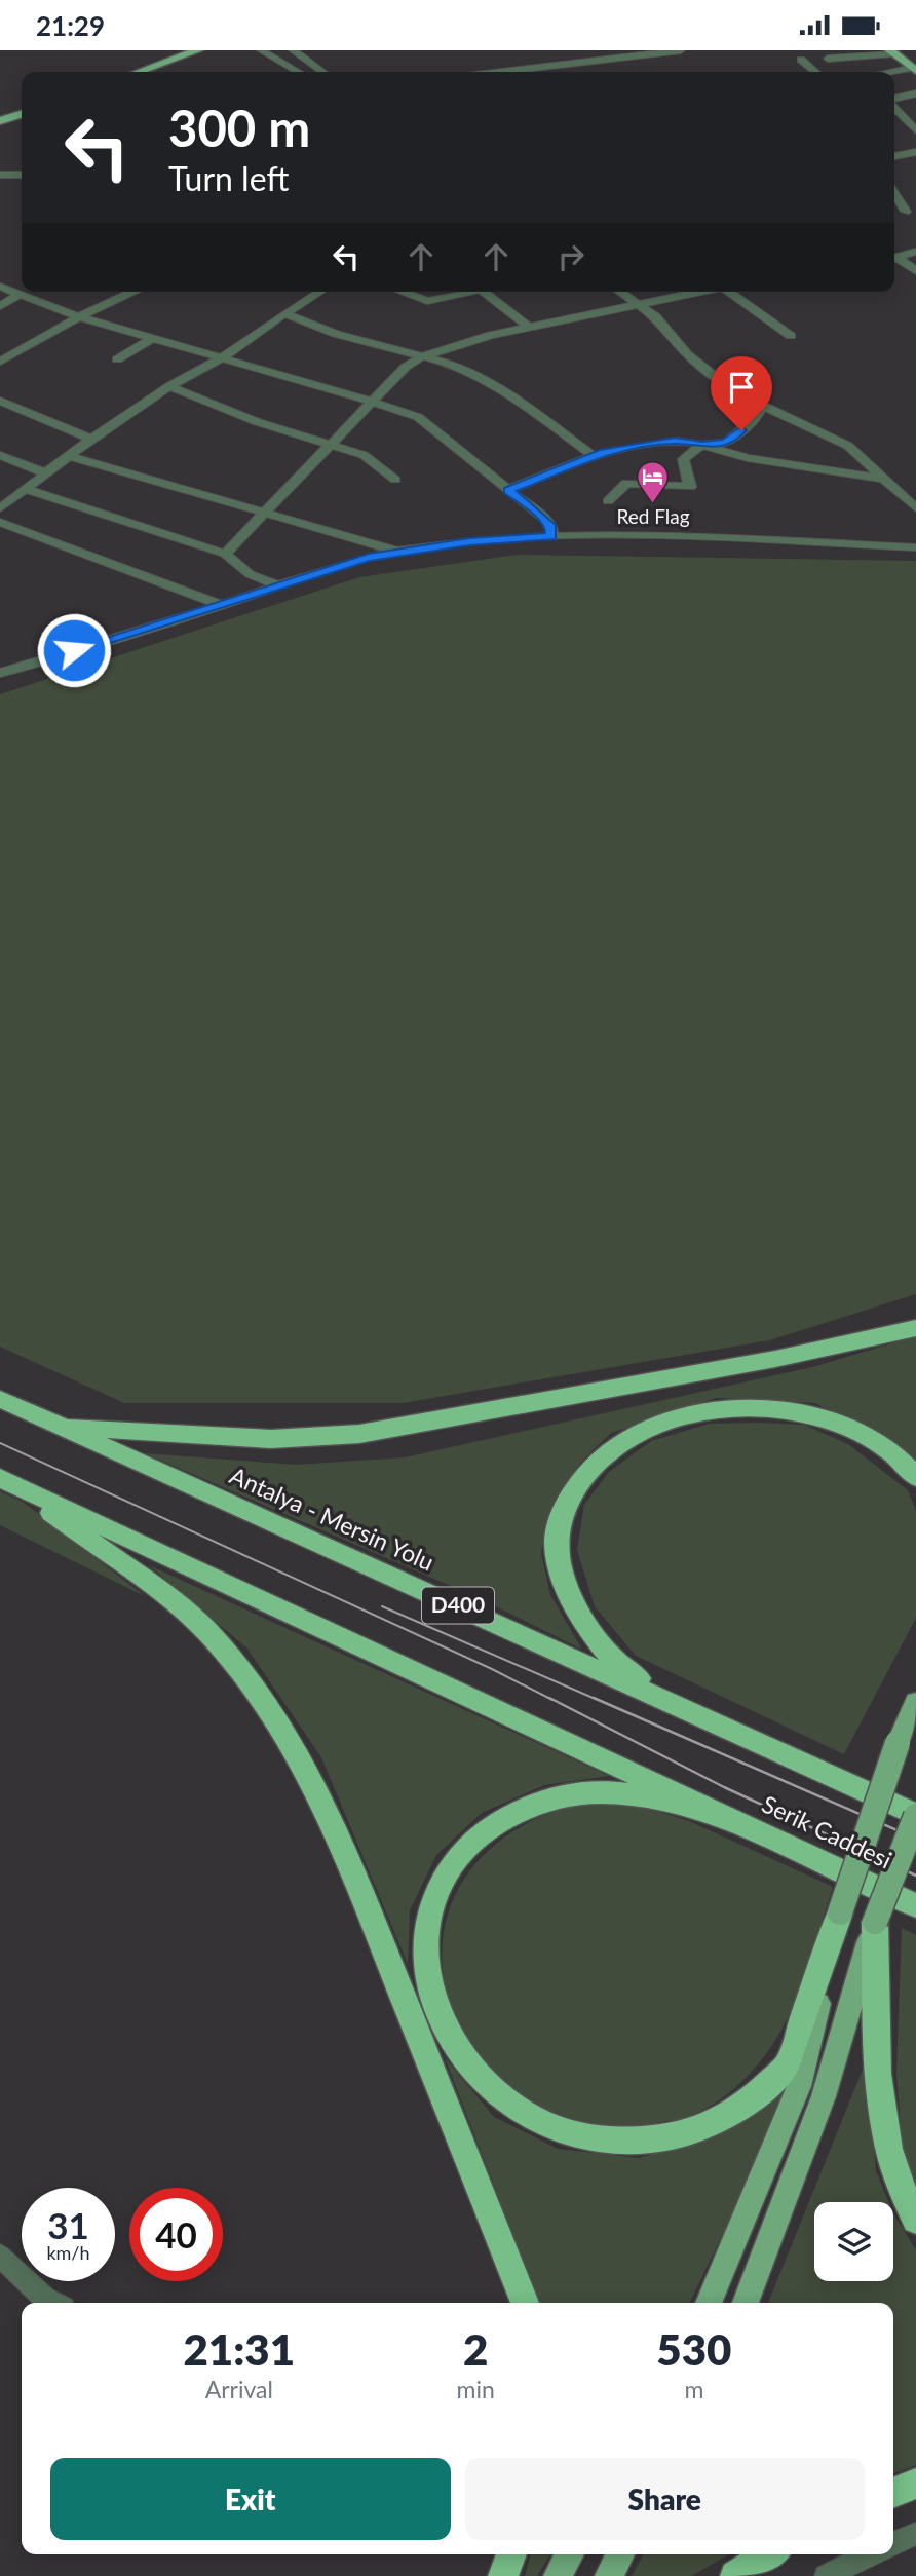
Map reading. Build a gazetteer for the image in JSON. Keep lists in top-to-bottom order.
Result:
{
  "streets": {
    "highway": ["Antalya - Mersin Yolu", "D400", "Serik Caddesi"]
  },
  "places": {
    "hotel": ["Red Flag"]
  },
  "page": {
    "status": "21:29",
    "turn": ["300 m", "Turn left"],
    "speed": "31 km/h",
    "limit": "40",
    "eta": [
      "21:31",
      "Arrival",
      "2",
      "min",
      "530",
      "m"
    ],
    "buttons": ["Exit", "Share"]
  }
}
